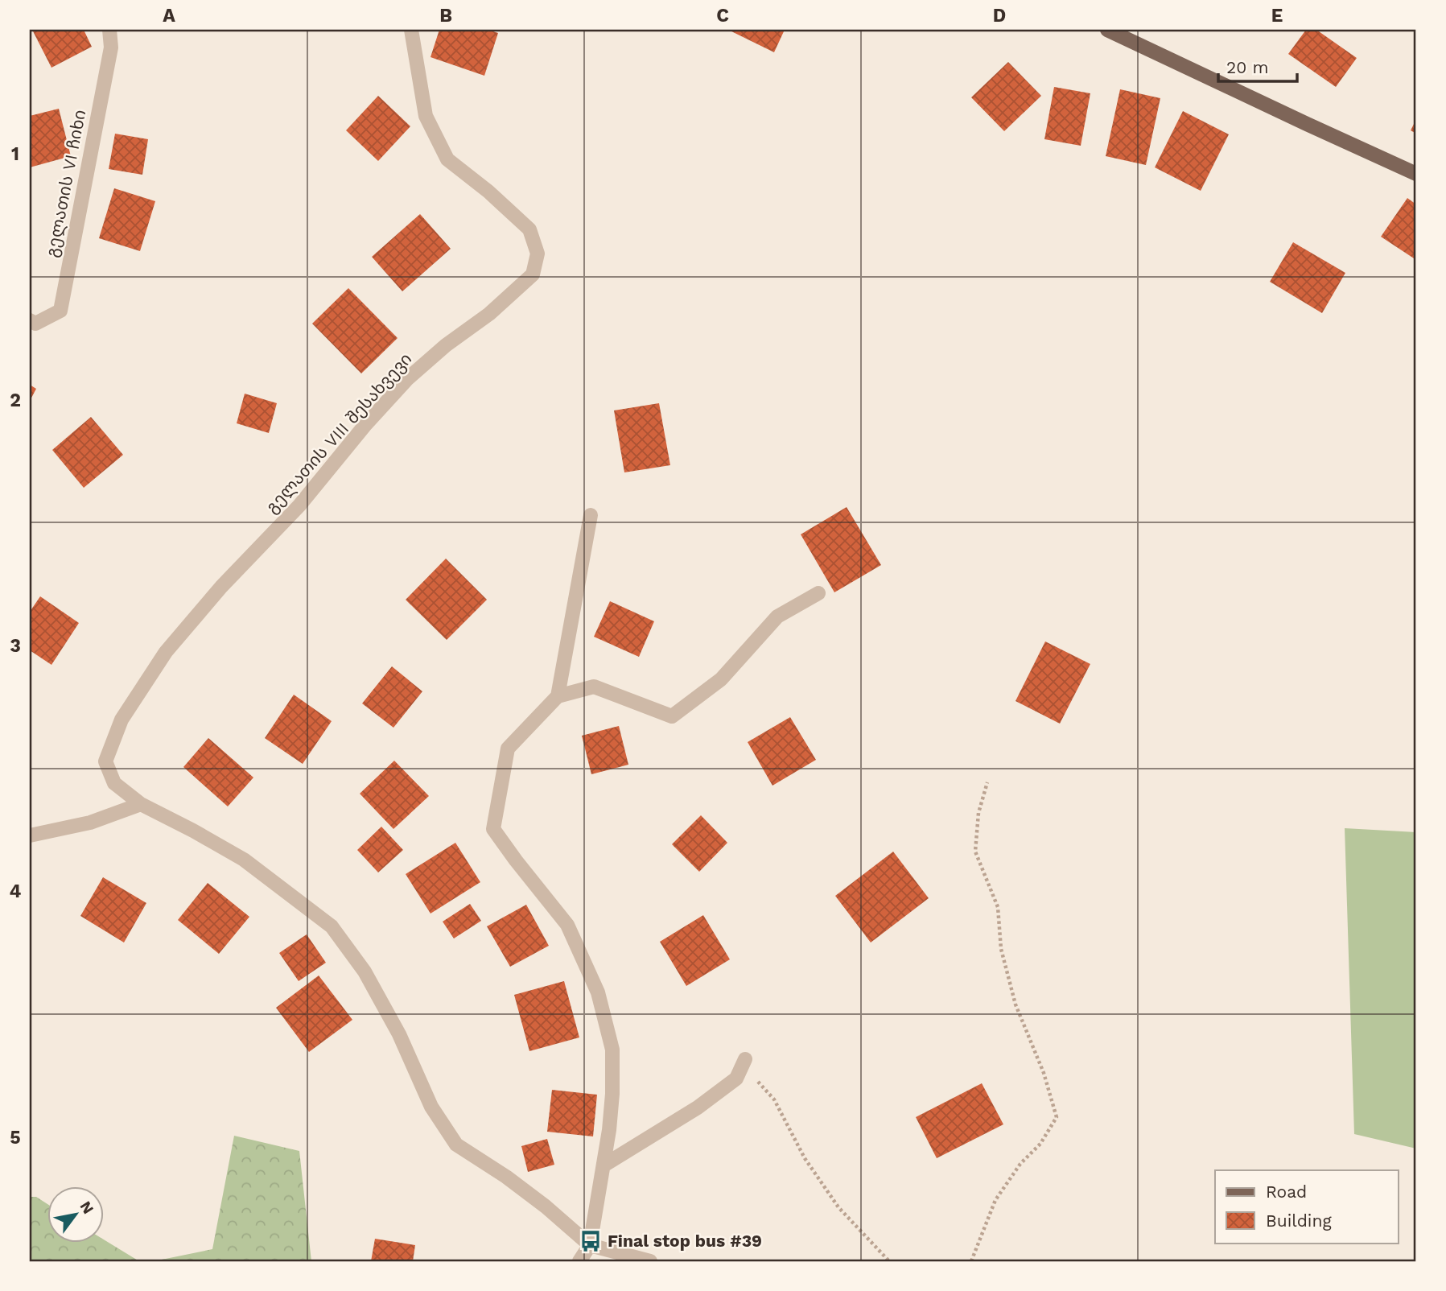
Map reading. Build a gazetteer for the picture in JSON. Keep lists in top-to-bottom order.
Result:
{
  "streets": {
    "street": ["გელათის VI ჩიხი", "გელათის VIII შესახვევი"]
  },
  "places": {
    "bus stop": ["Final stop bus #39"]
  },
  "legend": ["Road", "Building"],
  "scale_bar": "20 m",
  "north": "top right",
  "grid": {
    "columns": [
      "A",
      "B",
      "C",
      "D",
      "E"
    ],
    "rows": [
      "1",
      "2",
      "3",
      "4",
      "5"
    ]
  }
}
